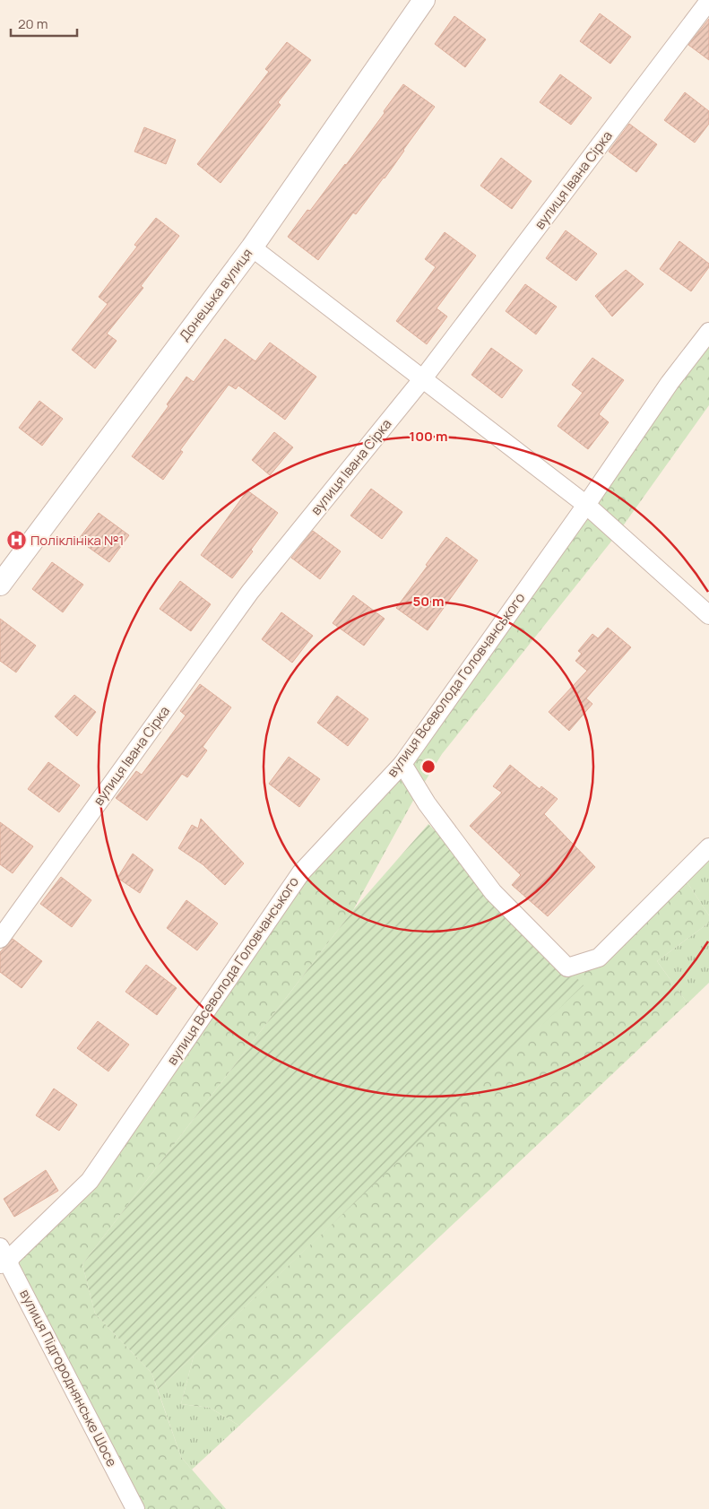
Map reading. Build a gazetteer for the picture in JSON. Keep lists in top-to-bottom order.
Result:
{
  "streets": {
    "street": [
      "вулиця Івана Сірка",
      "Донецька вулиця",
      "вулиця Всеволода Головчанського",
      "вулиця Підгороднянське Шосе"
    ]
  },
  "crossings": [
    ["вулиця Всеволода Головчанського", "вулиця Підгороднянське Шосе"]
  ],
  "places": {
    "hospital": ["Поліклініка №1"]
  },
  "scale_bar": "20 m",
  "rings": ["100 m", "50 m"]
}
